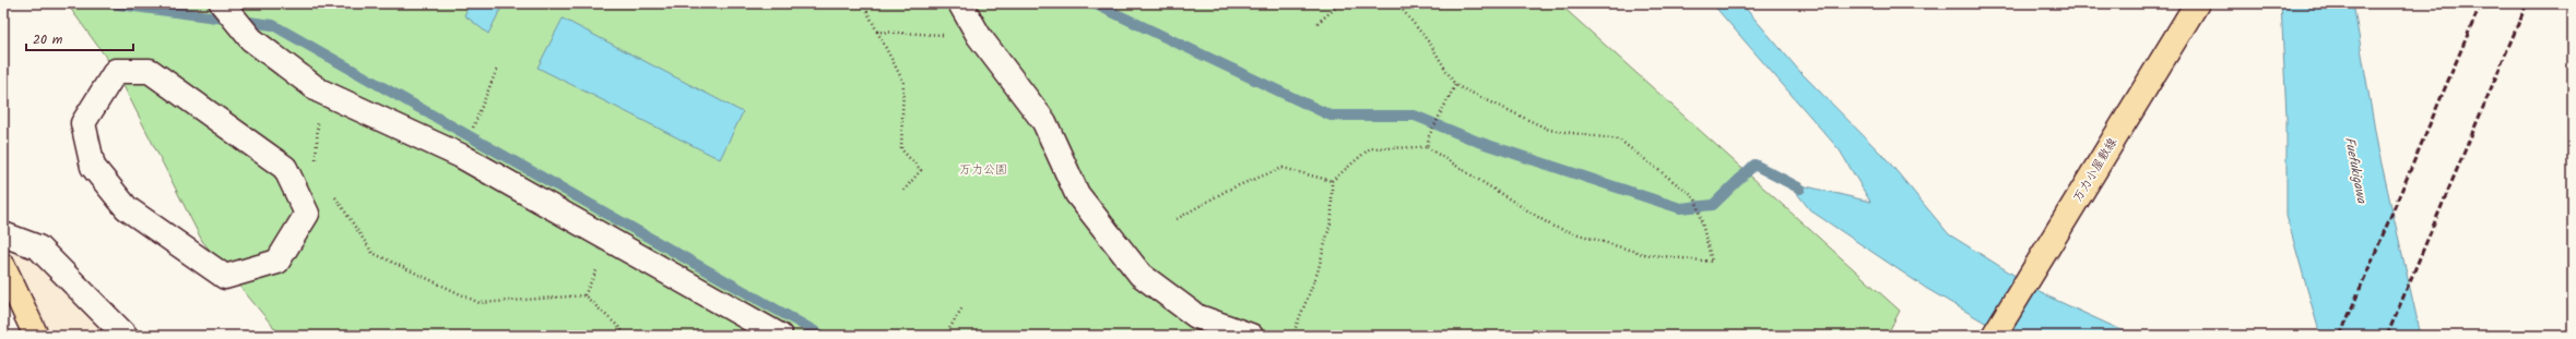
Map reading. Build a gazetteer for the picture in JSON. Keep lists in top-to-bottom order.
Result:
{
  "streets": {
    "main road": ["万力小屋敷線"]
  },
  "water": ["Fuefukigawa"],
  "parks": ["万力公園"],
  "scale_bar": "20 m"
}
